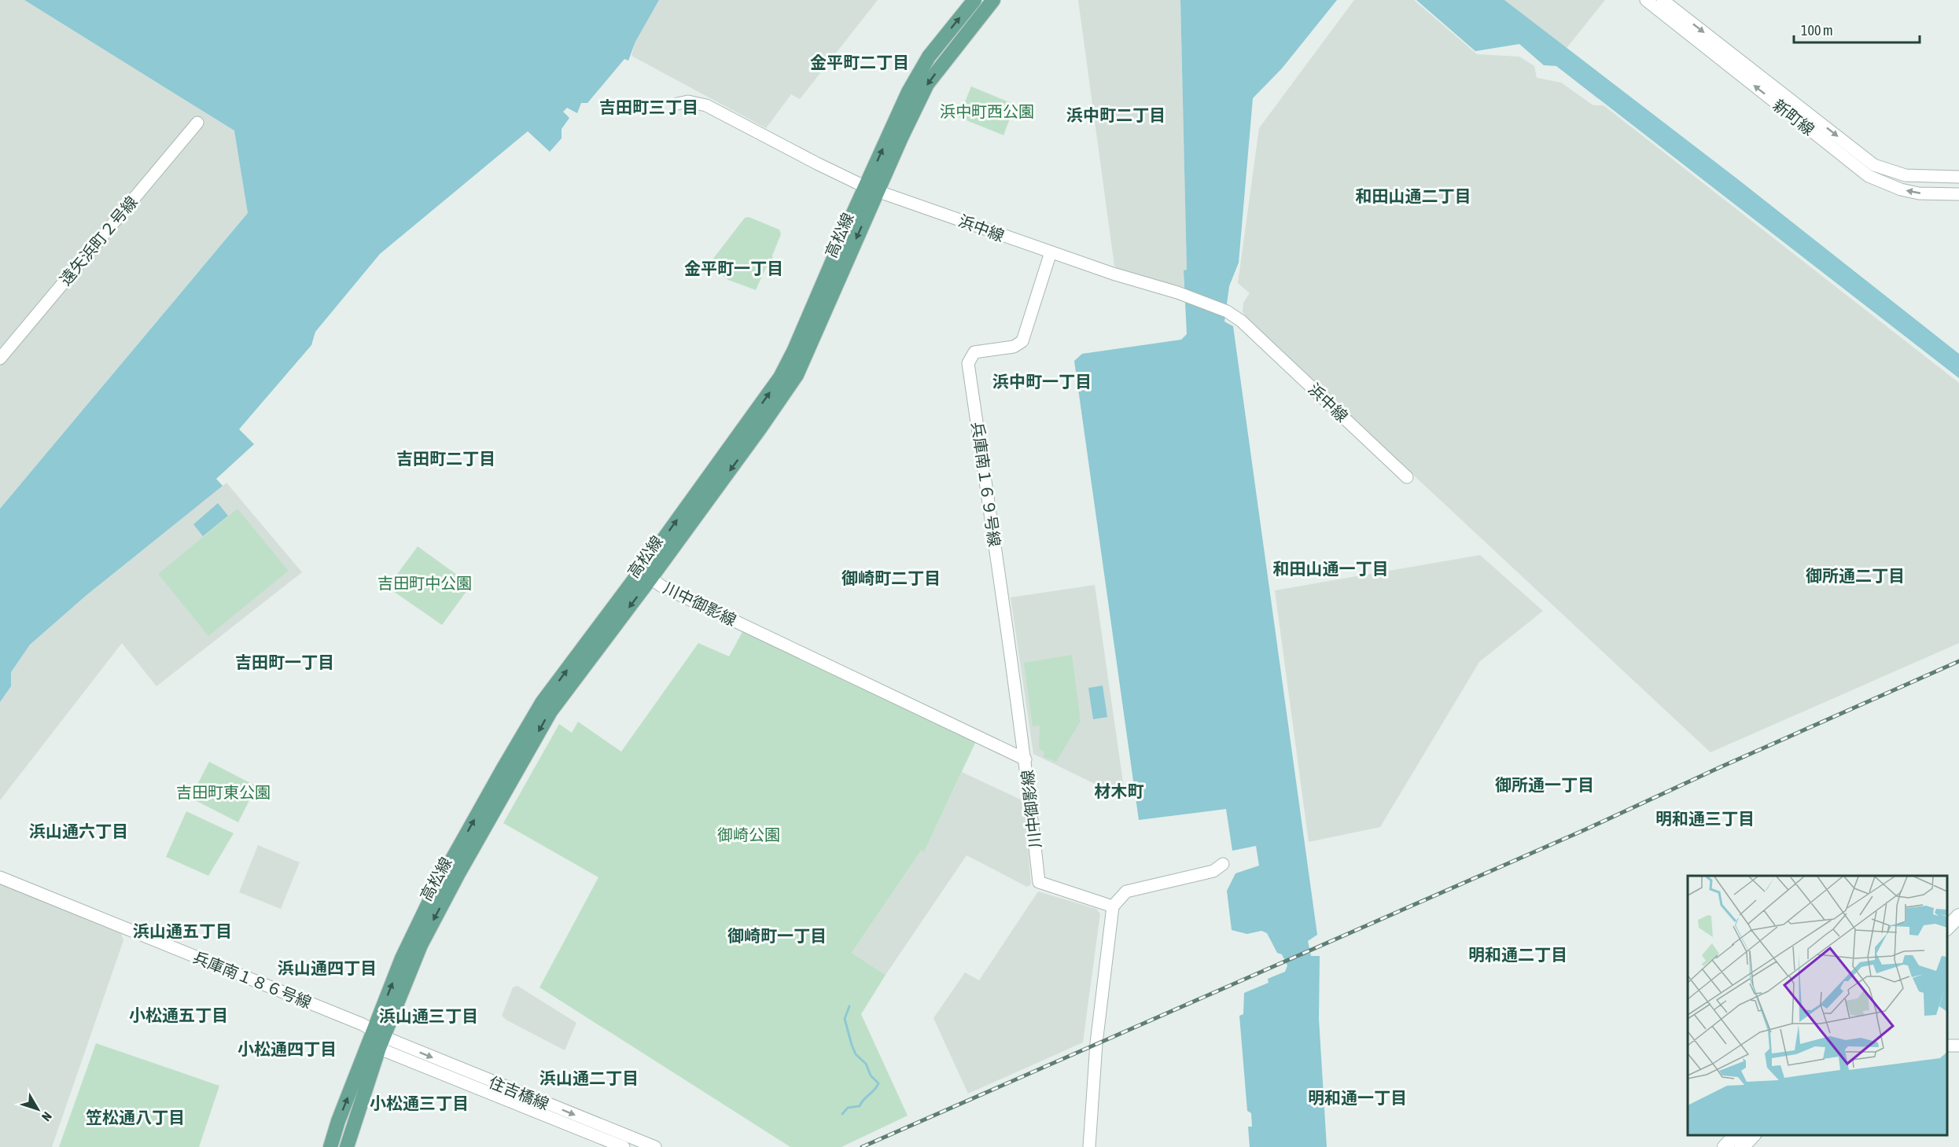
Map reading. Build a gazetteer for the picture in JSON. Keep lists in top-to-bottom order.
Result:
{
  "streets": {
    "main road": ["高松線"],
    "street": [
      "新町線",
      "浜中線",
      "遠矢浜町２号線",
      "兵庫南１６９号線",
      "川中御影線",
      "兵庫南１８６号線",
      "住吉橋線"
    ]
  },
  "crossings": [
    ["浜中線", "高松線"],
    ["浜中線", "兵庫南１６９号線"],
    ["高松線", "川中御影線"],
    ["高松線", "兵庫南１８６号線"],
    ["高松線", "住吉橋線"],
    ["兵庫南１６９号線", "川中御影線"],
    ["兵庫南１８６号線", "住吉橋線"]
  ],
  "districts": [
    "金平町二丁目",
    "吉田町三丁目",
    "浜中町二丁目",
    "和田山通二丁目",
    "金平町一丁目",
    "浜中町一丁目",
    "吉田町二丁目",
    "和田山通一丁目",
    "御所通二丁目",
    "御崎町二丁目",
    "吉田町一丁目",
    "御所通一丁目",
    "材木町",
    "明和通三丁目",
    "浜山通六丁目",
    "浜山通五丁目",
    "御崎町一丁目",
    "明和通二丁目",
    "浜山通四丁目",
    "小松通五丁目",
    "浜山通三丁目",
    "小松通四丁目",
    "浜山通二丁目",
    "明和通一丁目",
    "小松通三丁目",
    "笠松通八丁目"
  ],
  "parks": [
    "浜中町西公園",
    "吉田町中公園",
    "吉田町東公園",
    "御崎公園"
  ],
  "scale_bar": "100 m",
  "north": "bottom right"
}
